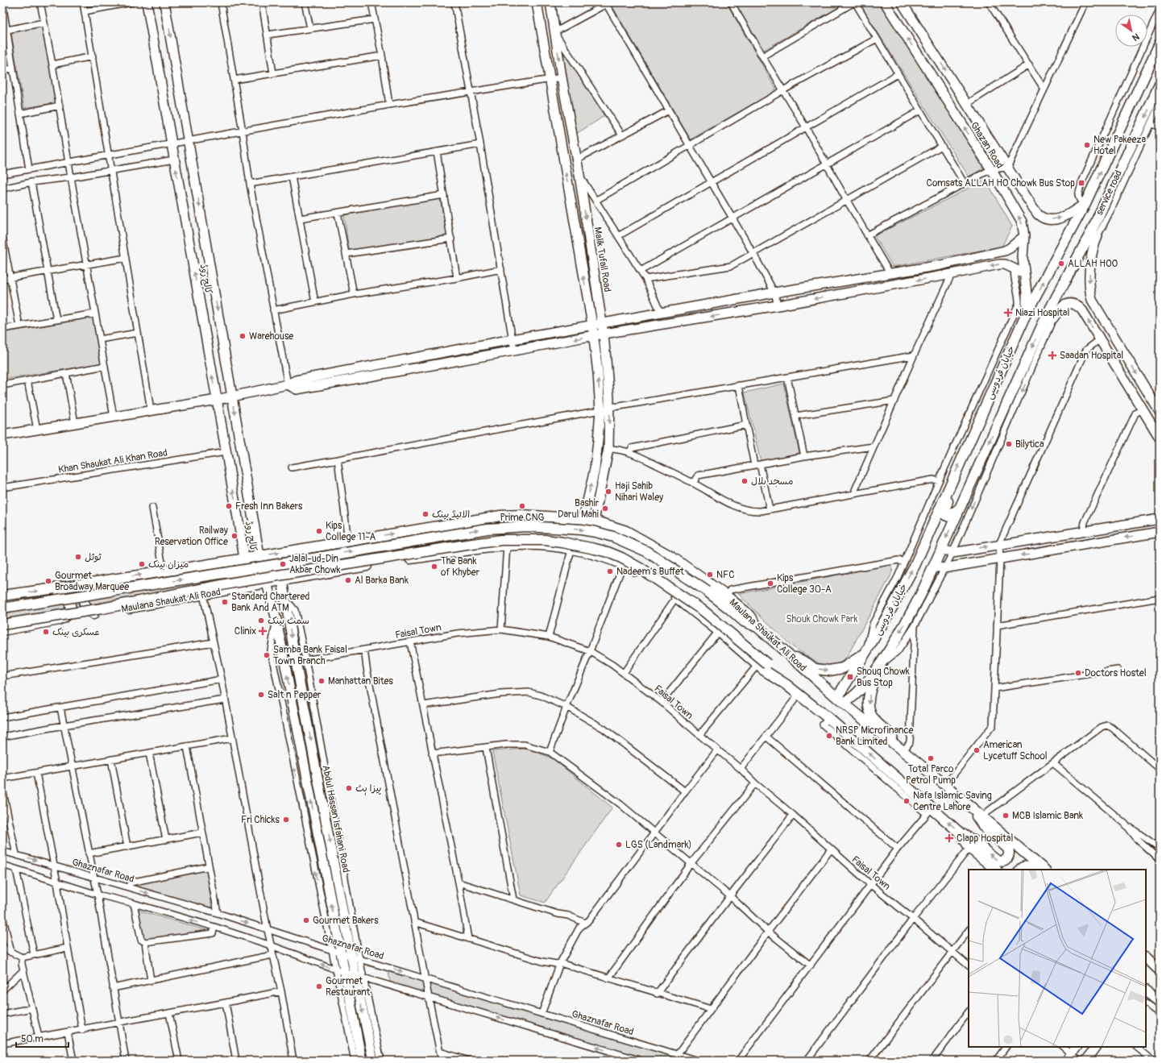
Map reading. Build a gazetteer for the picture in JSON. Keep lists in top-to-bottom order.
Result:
{
  "streets": {
    "main road": ["خیابان فردوسی", "Maulana Shaukat Ali Road"],
    "street": [
      "Ghazan Road",
      "service road",
      "Malik Tufail Road",
      "کالج روڈ",
      "Khan Shaukat Ali Khan Road",
      "Faisal Town",
      "Abdul Hassan Isfahani Road",
      "Ghaznafar Road"
    ]
  },
  "crossings": [
    ["Ghazan Road", "خیابان فردوسی"],
    ["service road", "خیابان فردوسی"],
    ["Malik Tufail Road", "Maulana Shaukat Ali Road"],
    ["کالج روڈ", "Khan Shaukat Ali Khan Road"],
    ["کالج روڈ", "Maulana Shaukat Ali Road"],
    ["خیابان فردوسی", "Maulana Shaukat Ali Road"],
    ["Maulana Shaukat Ali Road", "Abdul Hassan Isfahani Road"],
    ["Faisal Town", "Abdul Hassan Isfahani Road"],
    ["Abdul Hassan Isfahani Road", "Ghaznafar Road"]
  ],
  "parks": ["Shouk Chowk Park"],
  "places": {
    "other": [
      "New Pakeeza Hotel",
      "ALLAH HOO",
      "Warehouse",
      "Bilytica",
      "مسجد بلال",
      "Haji Sahib Nihari Waley",
      "Fresh Inn Bakers",
      "Prime CNG",
      "Bashir Darul Mahi",
      "الائیڈ بینک",
      "Kips College 11-A",
      "Railway Reservation Office",
      "ٹوٹل",
      "میزان بینک",
      "Jalal-ud-Din Akbar Chowk",
      "The Bank of Khyber",
      "Nadeem's Buffet",
      "NFC",
      "Al Barka Bank",
      "Gourmet Broadway Marquee",
      "Kips College 30-A",
      "Standard Chartered Bank And ATM",
      "سمٹ بینک",
      "عسکری بینک",
      "Samba Bank Faisal Town Branch",
      "Doctors Hostel",
      "Manhattan Bites",
      "Salt n Pepper",
      "NRSP Microfinance Bank Limited",
      "American Lycetuff School",
      "Total Parco Petrol Pump",
      "پیزا ہٹ",
      "Nafa Islamic Saving Centre Lahore",
      "MCB Islamic Bank",
      "Fri Chicks",
      "LGS (Landmark)",
      "Gourmet Bakers",
      "Gourmet Restaurant"
    ],
    "transit": ["Comsats ALLAH HO Chowk Bus Stop", "Shouq Chowk Bus Stop"],
    "health": [
      "Niazi Hospital",
      "Saadan Hospital",
      "Clinix",
      "Clapp Hospital"
    ]
  },
  "scale_bar": "50 m",
  "north": "bottom right"
}
